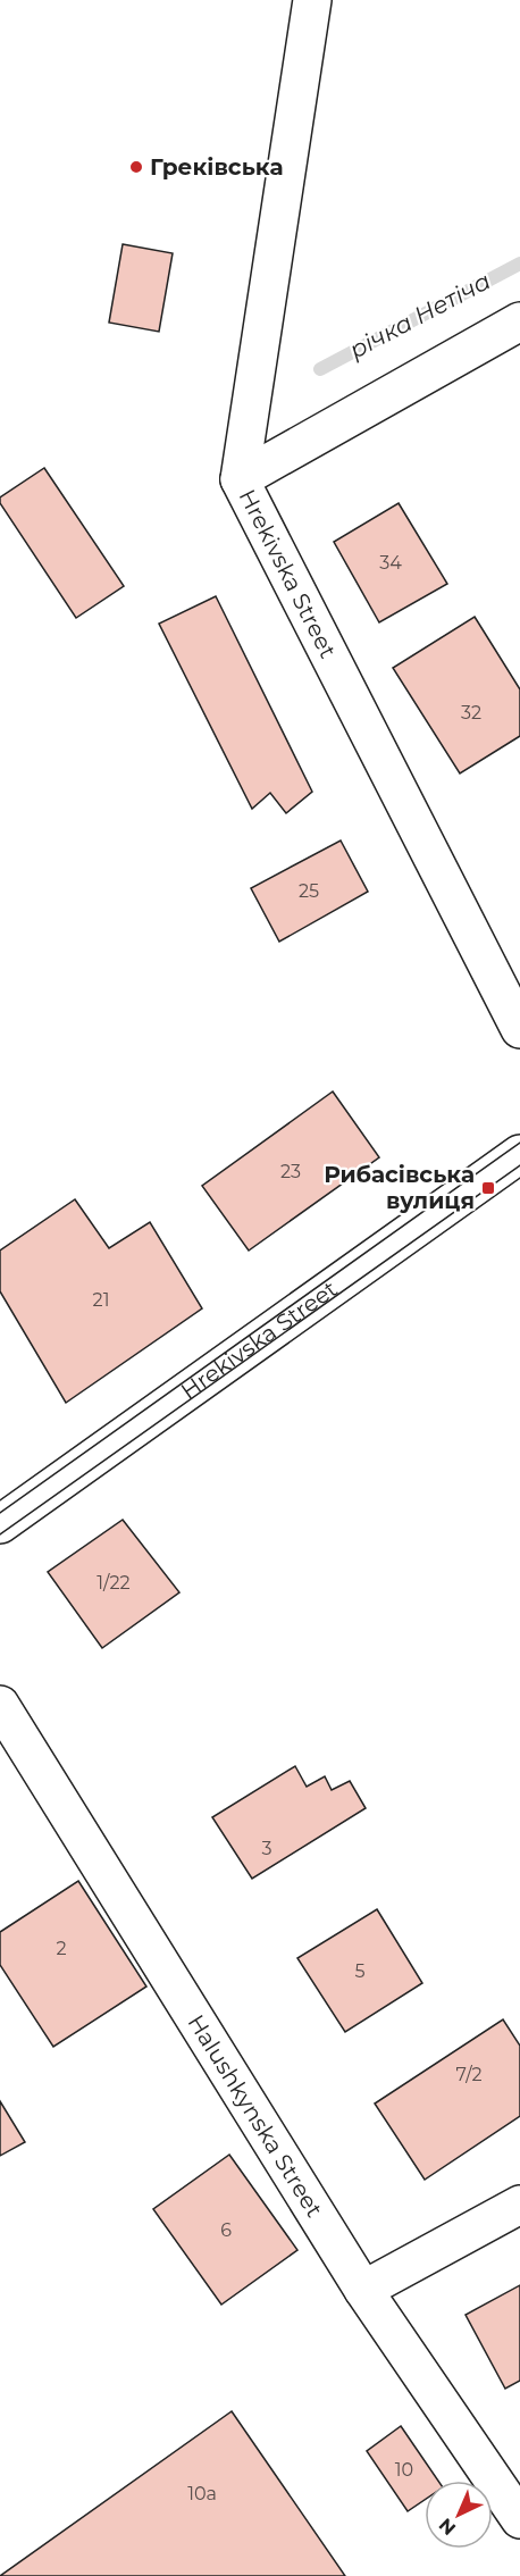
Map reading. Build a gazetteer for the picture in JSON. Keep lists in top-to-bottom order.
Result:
{
  "streets": {
    "street": ["Hrekivska Street", "Halushkynska Street"]
  },
  "water": ["річка Нетіча"],
  "places": {
    "other": ["Греківська"],
    "transit": ["Рибасівська вулиця"]
  },
  "house_numbers": [
    "34",
    "32",
    "25",
    "23",
    "21",
    "1/22",
    "3",
    "2",
    "5",
    "7/2",
    "6",
    "10",
    "10а"
  ],
  "north": "bottom left"
}
